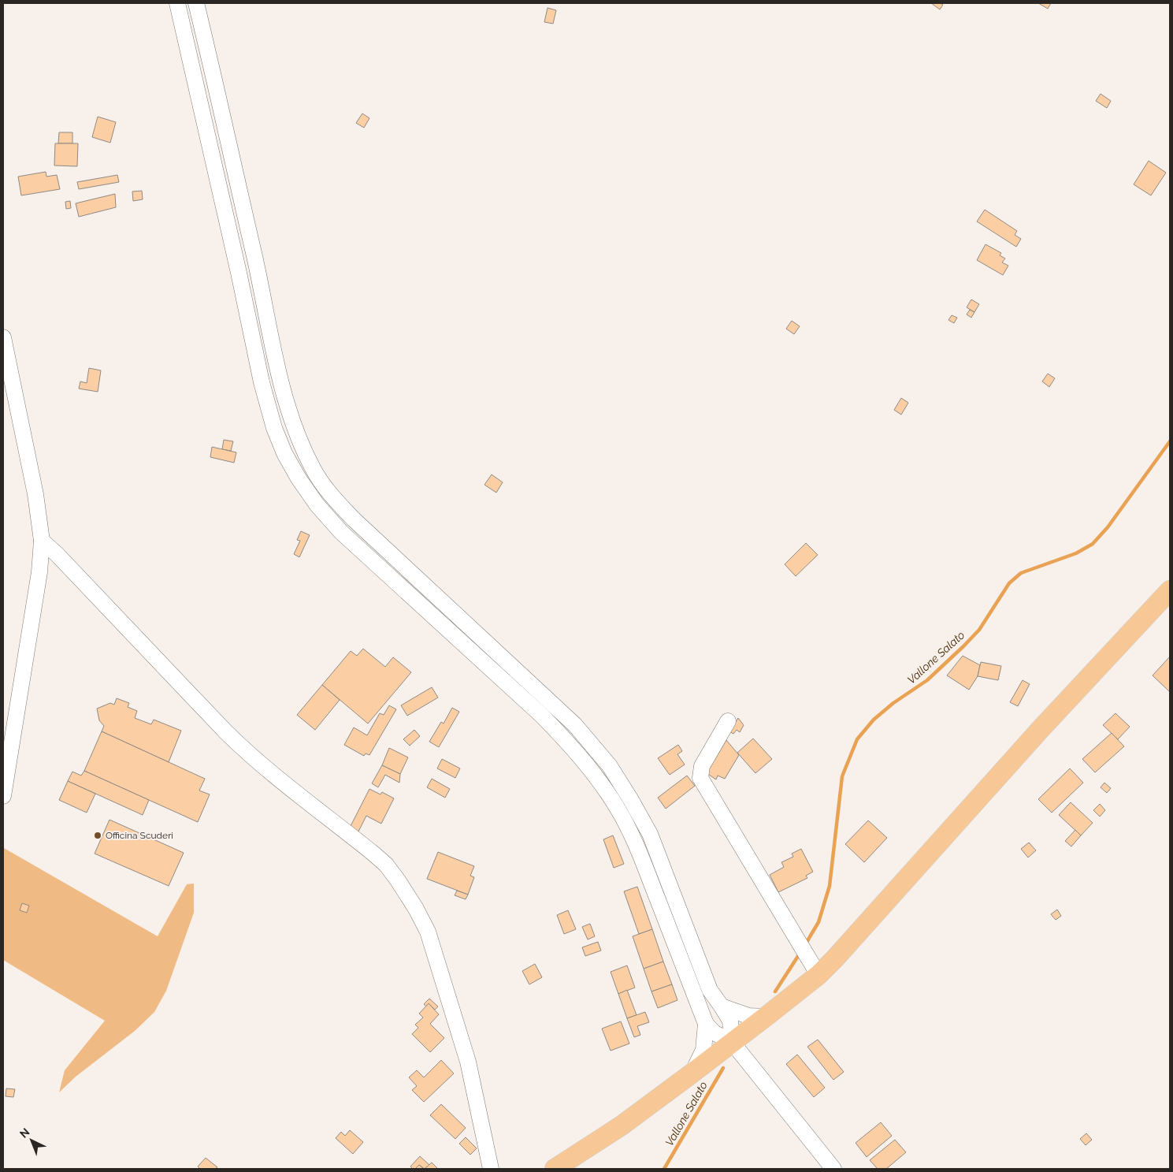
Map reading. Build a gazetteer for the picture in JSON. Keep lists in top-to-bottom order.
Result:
{
  "water": ["Vallone Salato"],
  "places": ["Officina Scuderi"],
  "north": "top left"
}
